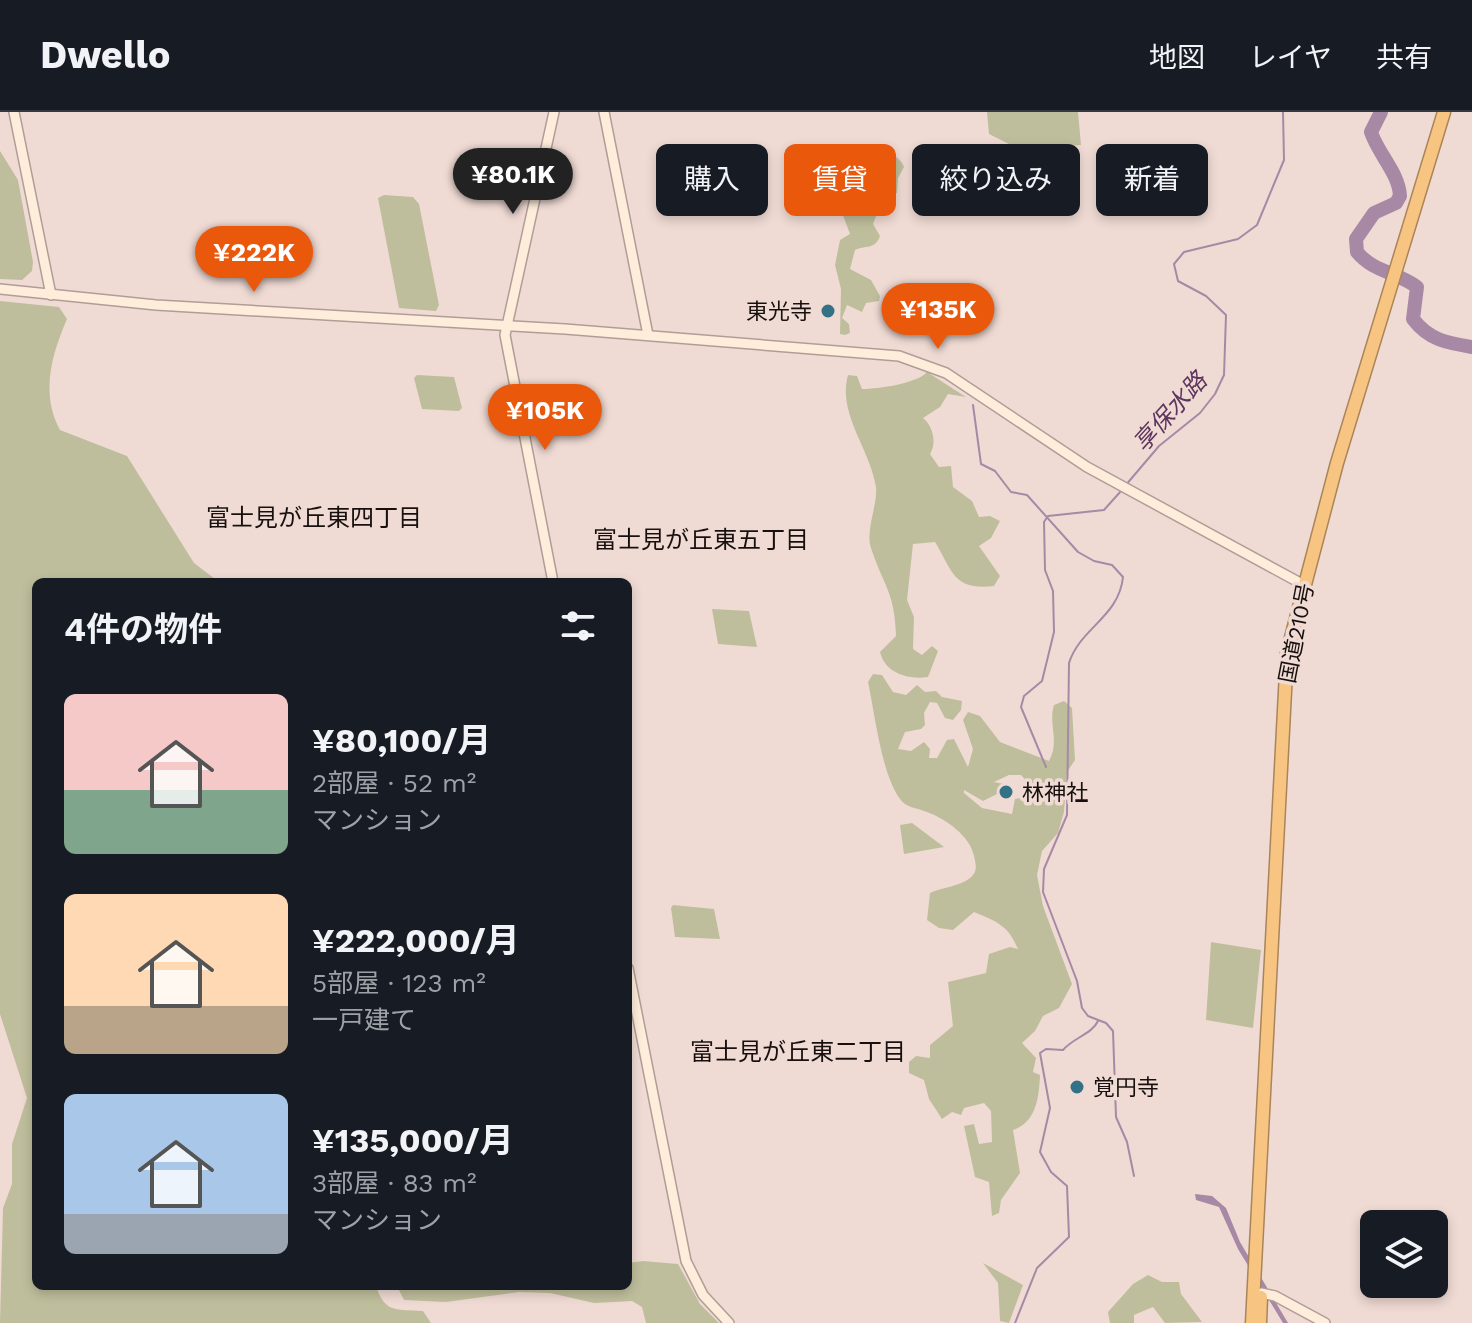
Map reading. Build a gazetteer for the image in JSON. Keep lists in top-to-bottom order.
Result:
{
  "streets": {
    "highway": ["国道210号"]
  },
  "districts": ["富士見が丘東四丁目", "富士見が丘東五丁目", "富士見が丘東二丁目"],
  "water": ["享保水路"],
  "places": ["東光寺", "林神社", "覚円寺"],
  "page": {
    "header": "Dwello",
    "nav": ["地図", "レイヤ", "共有"],
    "chip": [
      "購入",
      "賃貸",
      "絞り込み",
      "新着"
    ],
    "price": [
      "¥80.1K",
      "¥222K",
      "¥135K",
      "¥105K"
    ],
    "heading": "4件の物件",
    "list": [
      {
        "name": "¥80,100/月",
        "note": "2部屋 · 52 m² · マンション"
      },
      {
        "name": "¥222,000/月",
        "note": "5部屋 · 123 m² · 一戸建て"
      },
      {
        "name": "¥135,000/月",
        "note": "3部屋 · 83 m² · マンション"
      }
    ]
  }
}
